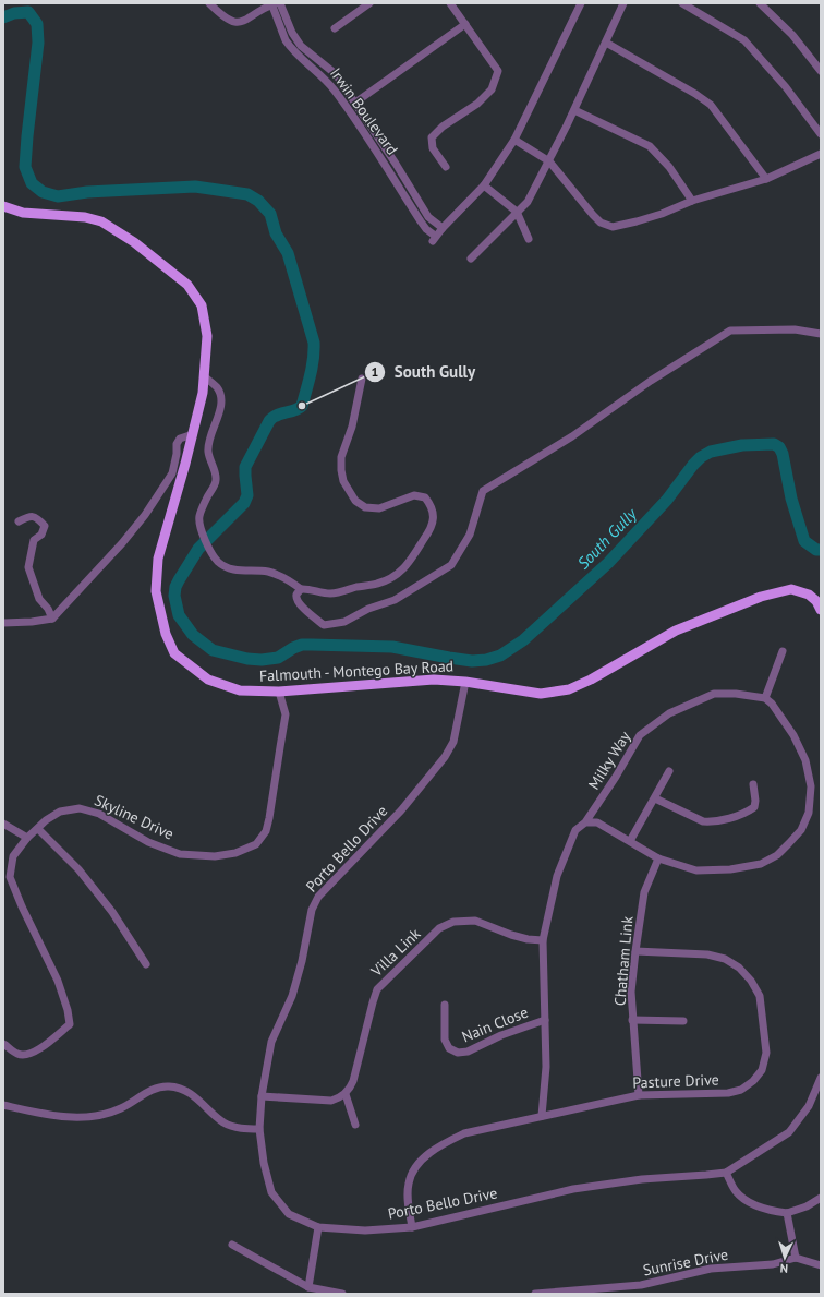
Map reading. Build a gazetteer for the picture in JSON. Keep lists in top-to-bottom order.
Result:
{
  "streets": {
    "main road": ["Falmouth - Montego Bay Road"],
    "street": [
      "Irwin Boulevard",
      "Milky Way",
      "Skyline Drive",
      "Porto Bello Drive",
      "Villa Link",
      "Chatham Link",
      "Nain Close",
      "Pasture Drive",
      "Sunrise Drive"
    ]
  },
  "crossings": [
    ["Falmouth - Montego Bay Road", "Skyline Drive"],
    ["Falmouth - Montego Bay Road", "Porto Bello Drive"],
    ["Milky Way", "Villa Link"],
    ["Milky Way", "Nain Close"],
    ["Milky Way", "Pasture Drive"],
    ["Porto Bello Drive", "Pasture Drive"],
    ["Chatham Link", "Pasture Drive"]
  ],
  "water": ["South Gully"],
  "places": ["South Gully"],
  "north": "bottom"
}
